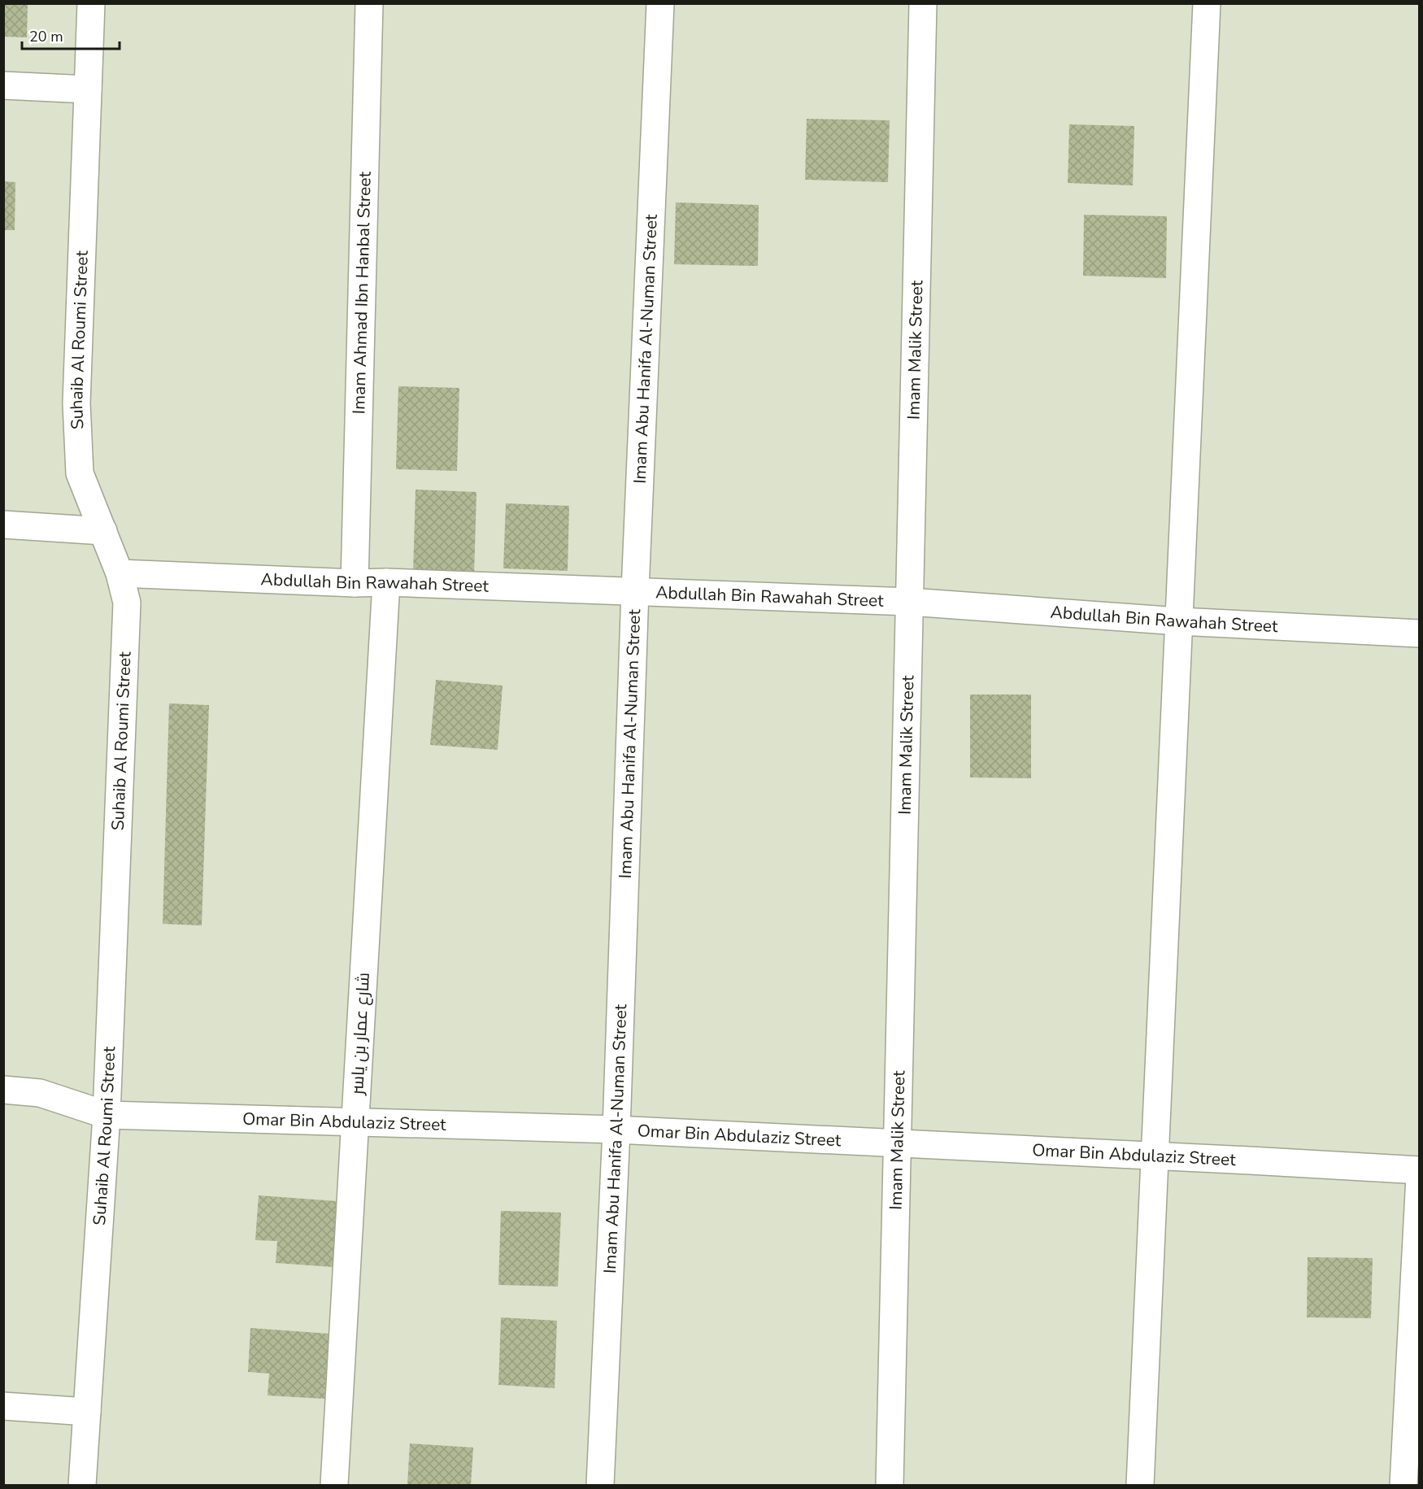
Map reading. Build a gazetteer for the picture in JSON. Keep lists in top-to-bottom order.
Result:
{
  "streets": {
    "street": [
      "Imam Ahmad Ibn Hanbal Street",
      "Suhaib Al Roumi Street",
      "Imam Abu Hanifa Al-Numan Street",
      "Imam Malik Street",
      "Abdullah Bin Rawahah Street",
      "شارع عمار بن ياسر",
      "Omar Bin Abdulaziz Street"
    ]
  },
  "crossings": [
    ["Imam Ahmad Ibn Hanbal Street", "Abdullah Bin Rawahah Street"],
    ["Suhaib Al Roumi Street", "Abdullah Bin Rawahah Street"],
    ["Suhaib Al Roumi Street", "Omar Bin Abdulaziz Street"],
    ["Imam Abu Hanifa Al-Numan Street", "Abdullah Bin Rawahah Street"],
    ["Imam Abu Hanifa Al-Numan Street", "Omar Bin Abdulaziz Street"],
    ["Imam Malik Street", "Abdullah Bin Rawahah Street"],
    ["Imam Malik Street", "Omar Bin Abdulaziz Street"],
    ["Abdullah Bin Rawahah Street", "شارع عمار بن ياسر"],
    ["شارع عمار بن ياسر", "Omar Bin Abdulaziz Street"]
  ],
  "scale_bar": "20 m"
}
